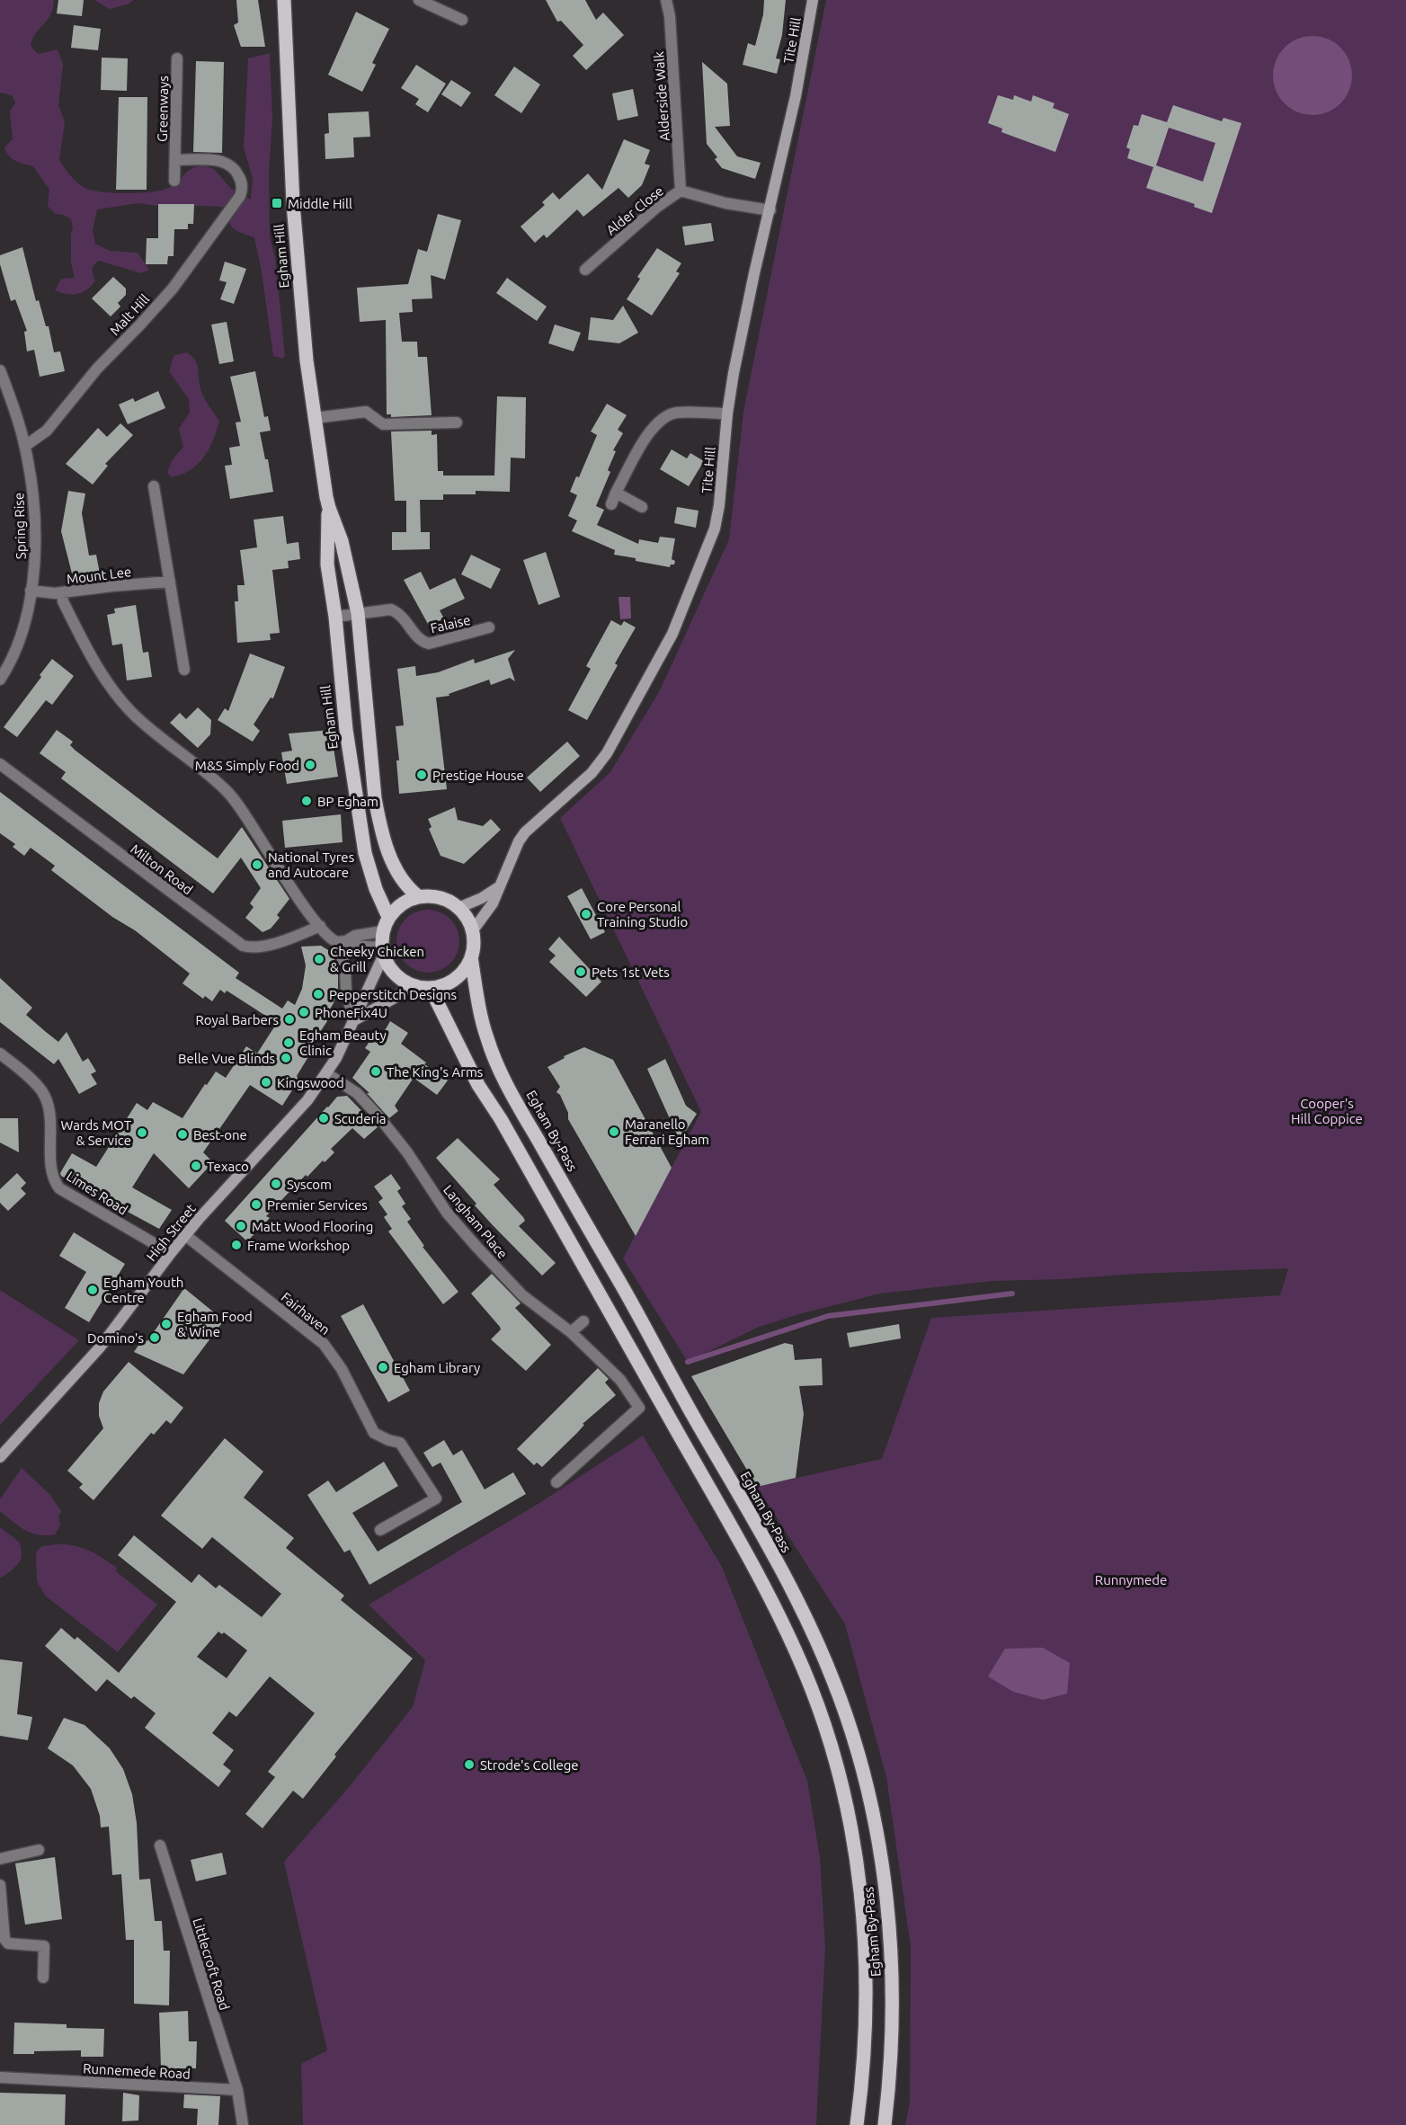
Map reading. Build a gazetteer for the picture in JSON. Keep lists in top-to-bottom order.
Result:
{
  "streets": {
    "main road": ["Egham Hill", "Egham By-Pass"],
    "street": [
      "Tite Hill",
      "Alderside Walk",
      "Greenways",
      "Alder Close",
      "Malt Hill",
      "Spring Rise",
      "Mount Lee",
      "Falaise",
      "Milton Road",
      "Limes Road",
      "Langham Place",
      "High Street",
      "Fairhaven",
      "Littlecroft Road",
      "Runnemede Road"
    ]
  },
  "crossings": [
    ["Tite Hill", "Alder Close"],
    ["Tite Hill", "Egham Hill"],
    ["Tite Hill", "Egham By-Pass"],
    ["Tite Hill", "High Street"],
    ["Alderside Walk", "Alder Close"],
    ["Greenways", "Malt Hill"],
    ["Egham Hill", "Falaise"],
    ["Egham Hill", "Egham By-Pass"],
    ["Egham Hill", "High Street"],
    ["Malt Hill", "Spring Rise"],
    ["Spring Rise", "Mount Lee"],
    ["Egham By-Pass", "High Street"],
    ["Limes Road", "High Street"],
    ["Langham Place", "High Street"],
    ["High Street", "Fairhaven"],
    ["Littlecroft Road", "Runnemede Road"]
  ],
  "parks": ["Cooper's Hill Coppice", "Runnymede"],
  "places": {
    "transit": ["Middle Hill"],
    "other": [
      "M&S Simply Food",
      "Prestige House",
      "BP Egham",
      "National Tyres and Autocare",
      "Core Personal Training Studio",
      "Cheeky Chicken & Grill",
      "Pets 1st Vets",
      "Pepperstitch Designs",
      "PhoneFix4U",
      "Royal Barbers",
      "Egham Beauty Clinic",
      "Belle Vue Blinds",
      "The King's Arms",
      "Kingswood",
      "Scuderia",
      "Maranello Ferrari Egham",
      "Wards MOT & Service",
      "Best-one",
      "Texaco",
      "Syscom",
      "Premier Services",
      "Matt Wood Flooring",
      "Frame Workshop",
      "Egham Youth Centre",
      "Egham Food & Wine",
      "Domino's",
      "Egham Library",
      "Strode's College"
    ]
  }
}
